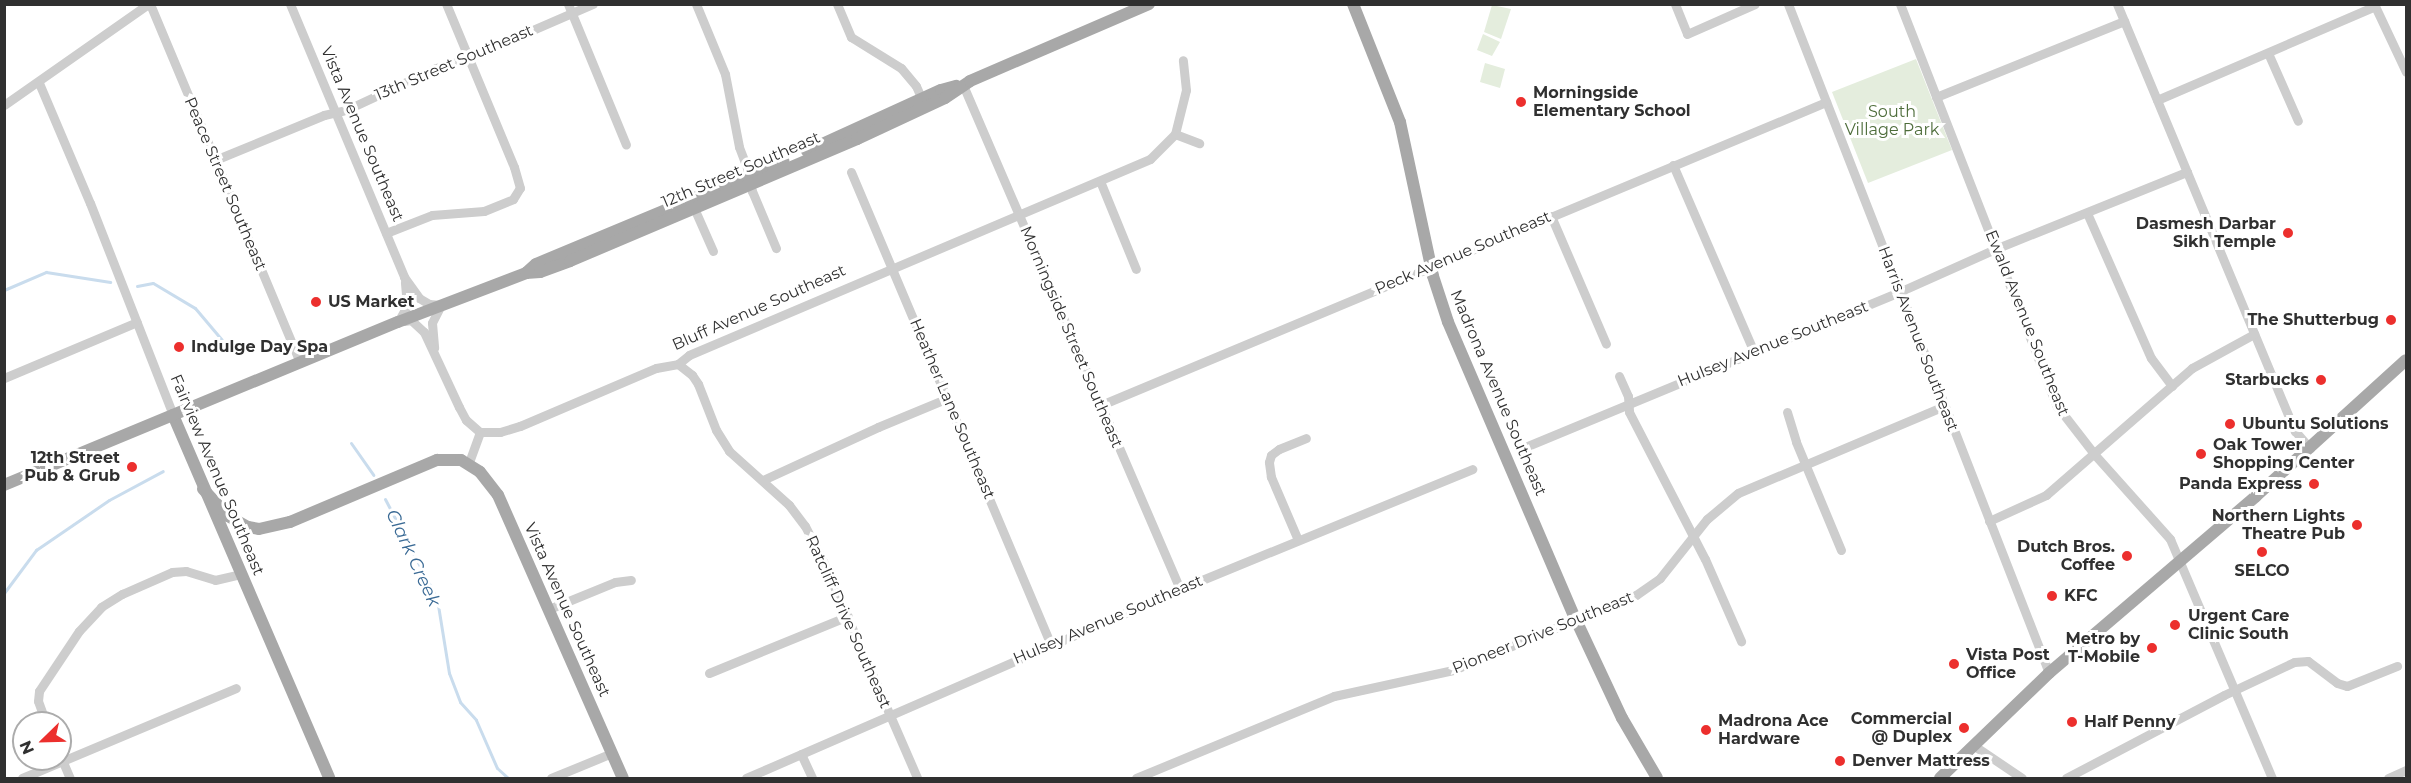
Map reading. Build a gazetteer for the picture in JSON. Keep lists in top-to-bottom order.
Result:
{
  "streets": {
    "main road": [
      "Vista Avenue Southeast",
      "12th Street Southeast",
      "Madrona Avenue Southeast",
      "Fairview Avenue Southeast"
    ],
    "street": [
      "13th Street Southeast",
      "Peace Street Southeast",
      "Peck Avenue Southeast",
      "Bluff Avenue Southeast",
      "Ewald Avenue Southeast",
      "Morningside Street Southeast",
      "Harris Avenue Southeast",
      "Hulsey Avenue Southeast",
      "Heather Lane Southeast",
      "Ratcliff Drive Southeast",
      "Pioneer Drive Southeast"
    ]
  },
  "crossings": [
    ["13th Street Southeast", "Vista Avenue Southeast"],
    ["13th Street Southeast", "Peace Street Southeast"],
    ["12th Street Southeast", "Peace Street Southeast"],
    ["12th Street Southeast", "Morningside Street Southeast"],
    ["12th Street Southeast", "Fairview Avenue Southeast"],
    ["Peck Avenue Southeast", "Morningside Street Southeast"],
    ["Peck Avenue Southeast", "Harris Avenue Southeast"],
    ["Peck Avenue Southeast", "Madrona Avenue Southeast"],
    ["Bluff Avenue Southeast", "Morningside Street Southeast"],
    ["Bluff Avenue Southeast", "Heather Lane Southeast"],
    ["Bluff Avenue Southeast", "Ratcliff Drive Southeast"],
    ["Ewald Avenue Southeast", "Hulsey Avenue Southeast"],
    ["Morningside Street Southeast", "Hulsey Avenue Southeast"],
    ["Harris Avenue Southeast", "Hulsey Avenue Southeast"],
    ["Harris Avenue Southeast", "Pioneer Drive Southeast"],
    ["Hulsey Avenue Southeast", "Heather Lane Southeast"],
    ["Hulsey Avenue Southeast", "Ratcliff Drive Southeast"],
    ["Madrona Avenue Southeast", "Pioneer Drive Southeast"]
  ],
  "water": ["Clark Creek"],
  "parks": ["South Village Park"],
  "places": [
    "Morningside Elementary School",
    "Dasmesh Darbar Sikh Temple",
    "US Market",
    "The Shutterbug",
    "Indulge Day Spa",
    "Starbucks",
    "Ubuntu Solutions",
    "Oak Tower Shopping Center",
    "12th Street Pub & Grub",
    "Panda Express",
    "Northern Lights Theatre Pub",
    "SELCO",
    "Dutch Bros. Coffee",
    "KFC",
    "Urgent Care Clinic South",
    "Metro by T-Mobile",
    "Vista Post Office",
    "Half Penny",
    "Commercial @ Duplex",
    "Madrona Ace Hardware",
    "Denver Mattress"
  ],
  "north": "bottom left"
}
